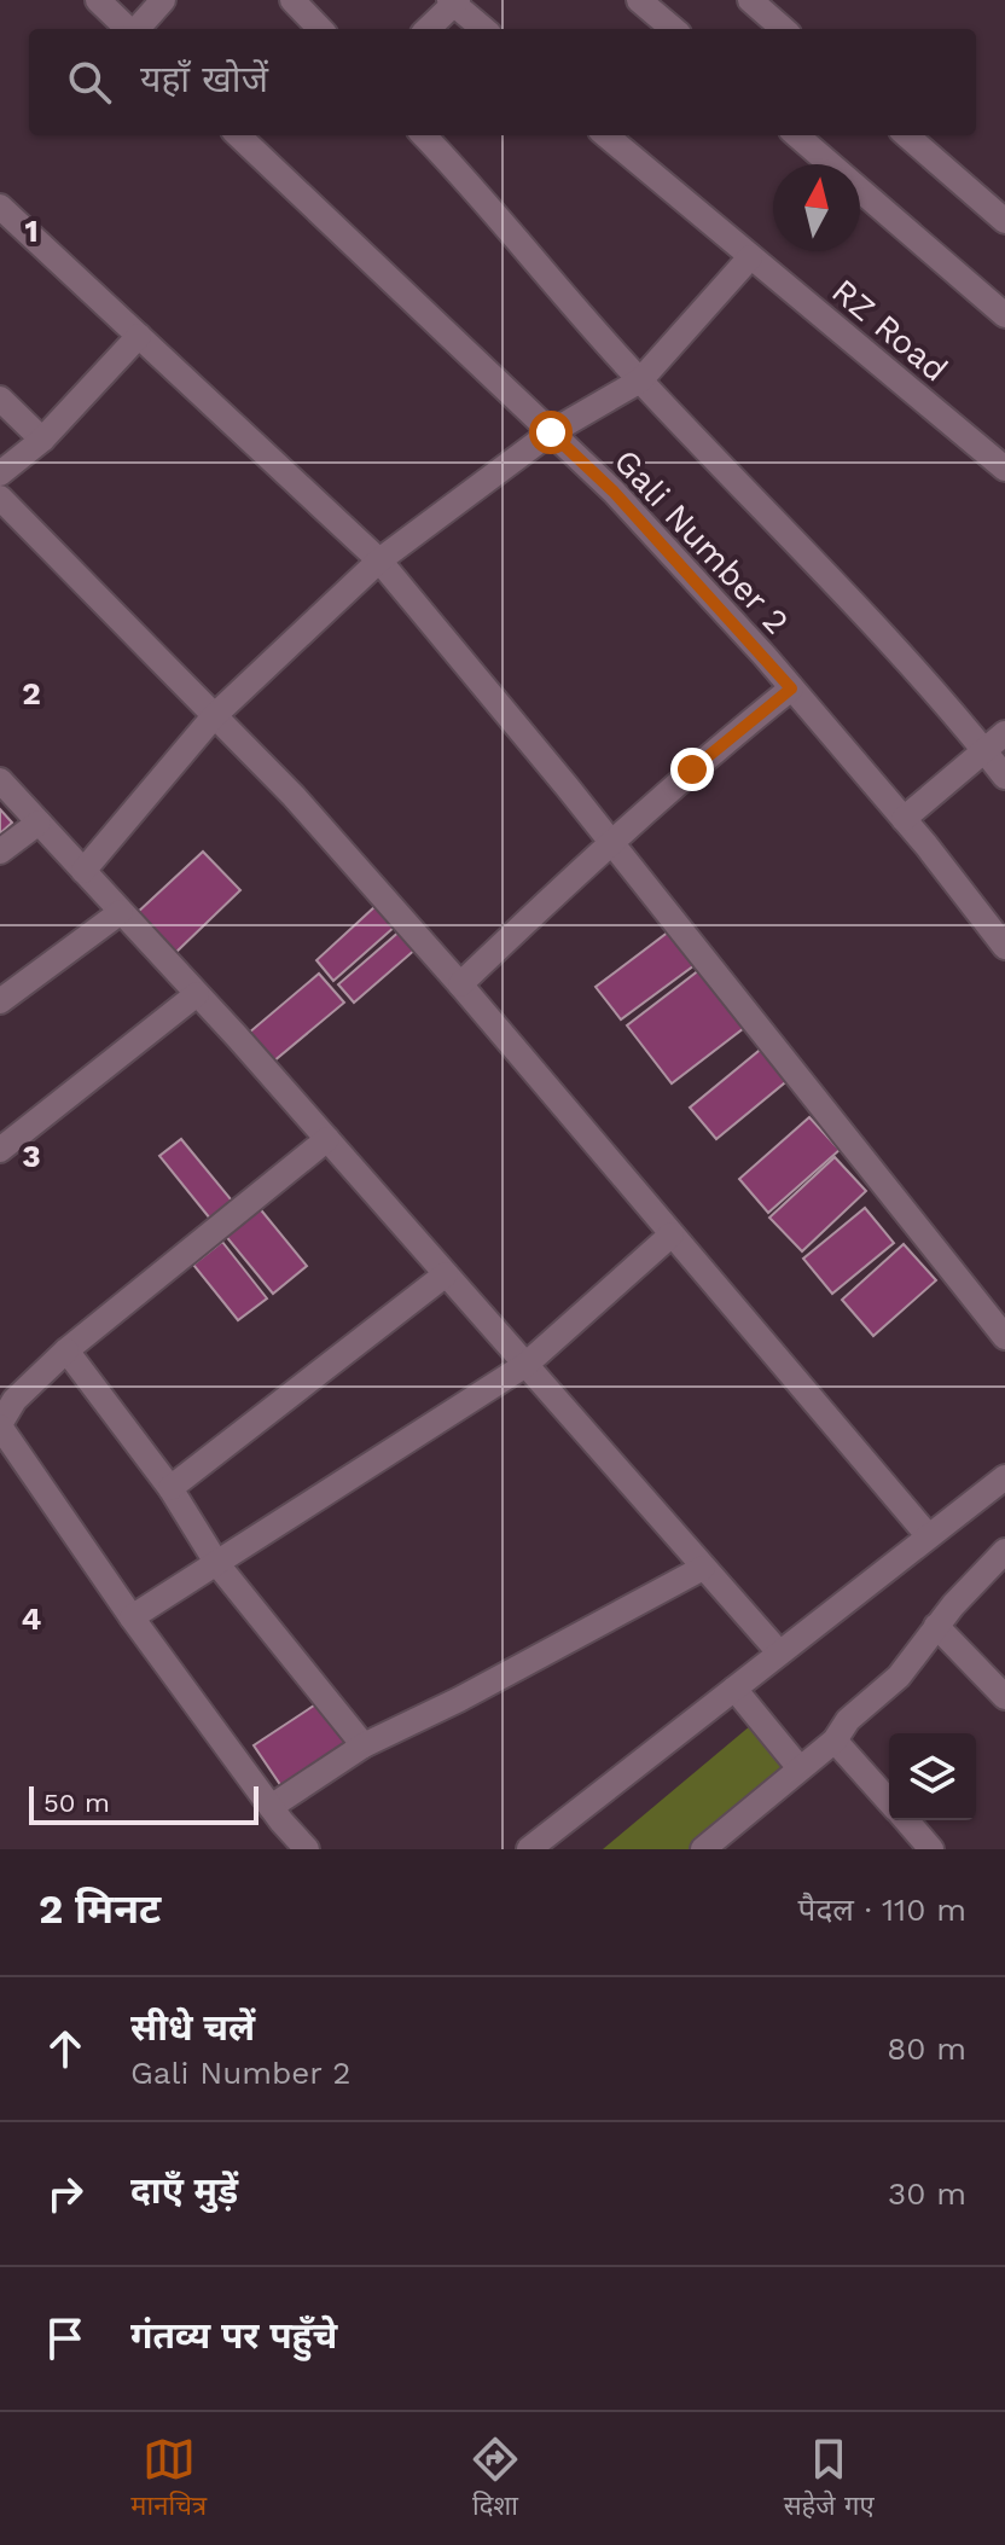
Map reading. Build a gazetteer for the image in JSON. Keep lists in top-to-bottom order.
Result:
{
  "streets": {
    "street": ["RZ Road", "Gali Number 2"]
  },
  "scale_bar": "50 m",
  "north": "top",
  "page": {
    "search": "यहाँ खोजें",
    "scale": "50 m",
    "heading": ["2 मिनट", "पैदल · 110 m"],
    "list": [
      ["सीधे चलें", "Gali Number 2", "80 m"],
      ["दाएँ मुड़ें", "30 m"],
      "गंतव्य पर पहुँचे"
    ],
    "nav": ["मानचित्र", "दिशा", "सहेजे गए"]
  },
  "grid": {
    "rows": [
      "1",
      "2",
      "3",
      "4"
    ]
  }
}
